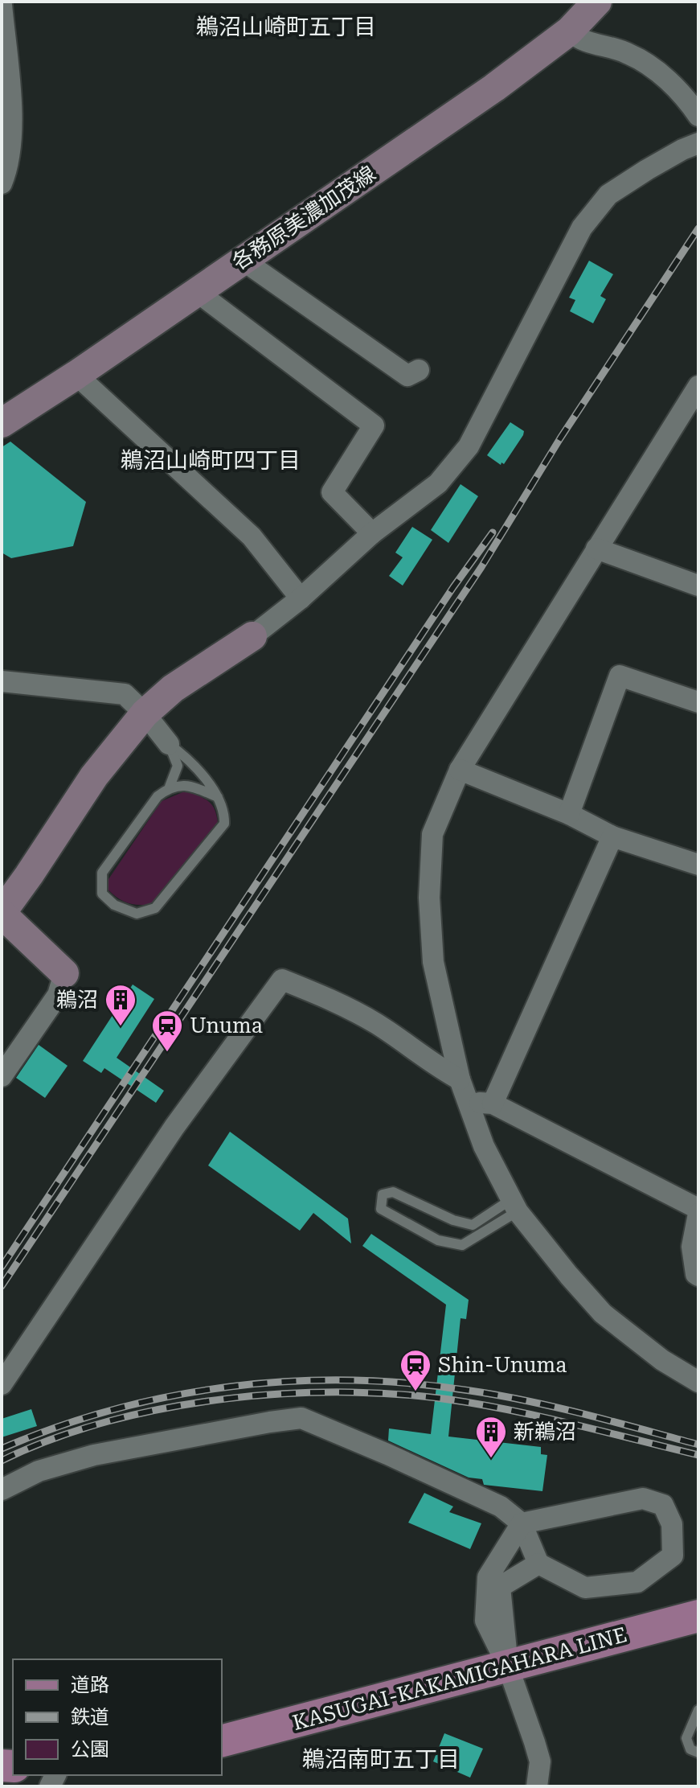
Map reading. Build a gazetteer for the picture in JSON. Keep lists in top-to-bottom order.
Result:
{
  "streets": {
    "main road": ["各務原美濃加茂線", "KASUGAI-KAKAMIGAHARA LINE"]
  },
  "districts": ["鵜沼山崎町五丁目", "鵜沼山崎町四丁目", "鵜沼南町五丁目"],
  "places": {
    "building": ["鵜沼", "新鵜沼"],
    "station": ["Unuma", "Shin-Unuma"]
  },
  "legend": ["道路", "鉄道", "公園"]
}
